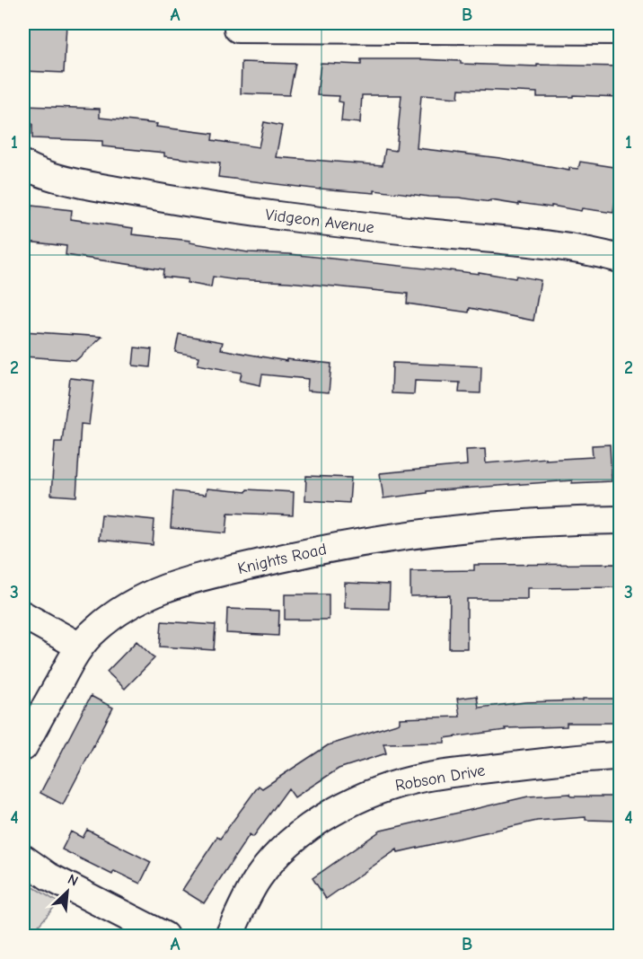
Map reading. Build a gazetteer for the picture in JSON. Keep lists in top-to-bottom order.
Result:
{
  "streets": {
    "street": ["Vidgeon Avenue", "Knights Road", "Robson Drive"]
  },
  "north": "top right",
  "grid": {
    "columns": ["A", "B"],
    "rows": [
      "1",
      "2",
      "3",
      "4"
    ]
  }
}
